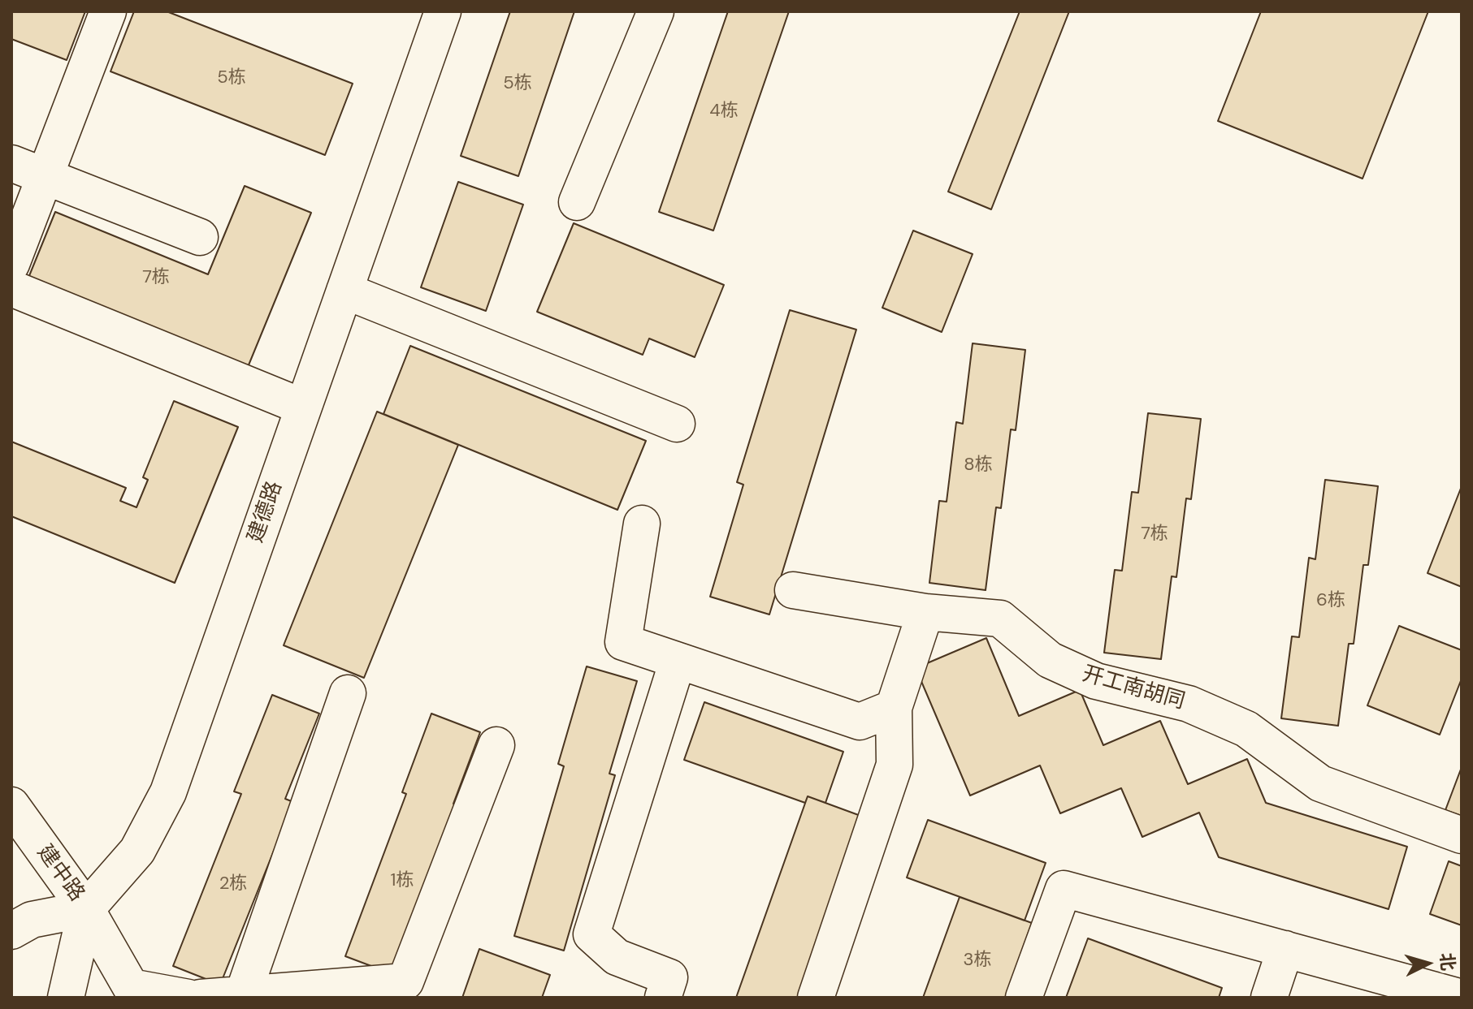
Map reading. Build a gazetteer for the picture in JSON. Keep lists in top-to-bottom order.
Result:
{
  "streets": {
    "street": ["建德路", "开工南胡同", "建中路"]
  },
  "crossings": [
    ["建德路", "建中路"]
  ],
  "house_numbers": [
    "5栋",
    "5栋",
    "4栋",
    "7栋",
    "8栋",
    "7栋",
    "6栋",
    "1栋",
    "2栋",
    "3栋"
  ],
  "north": "right"
}
